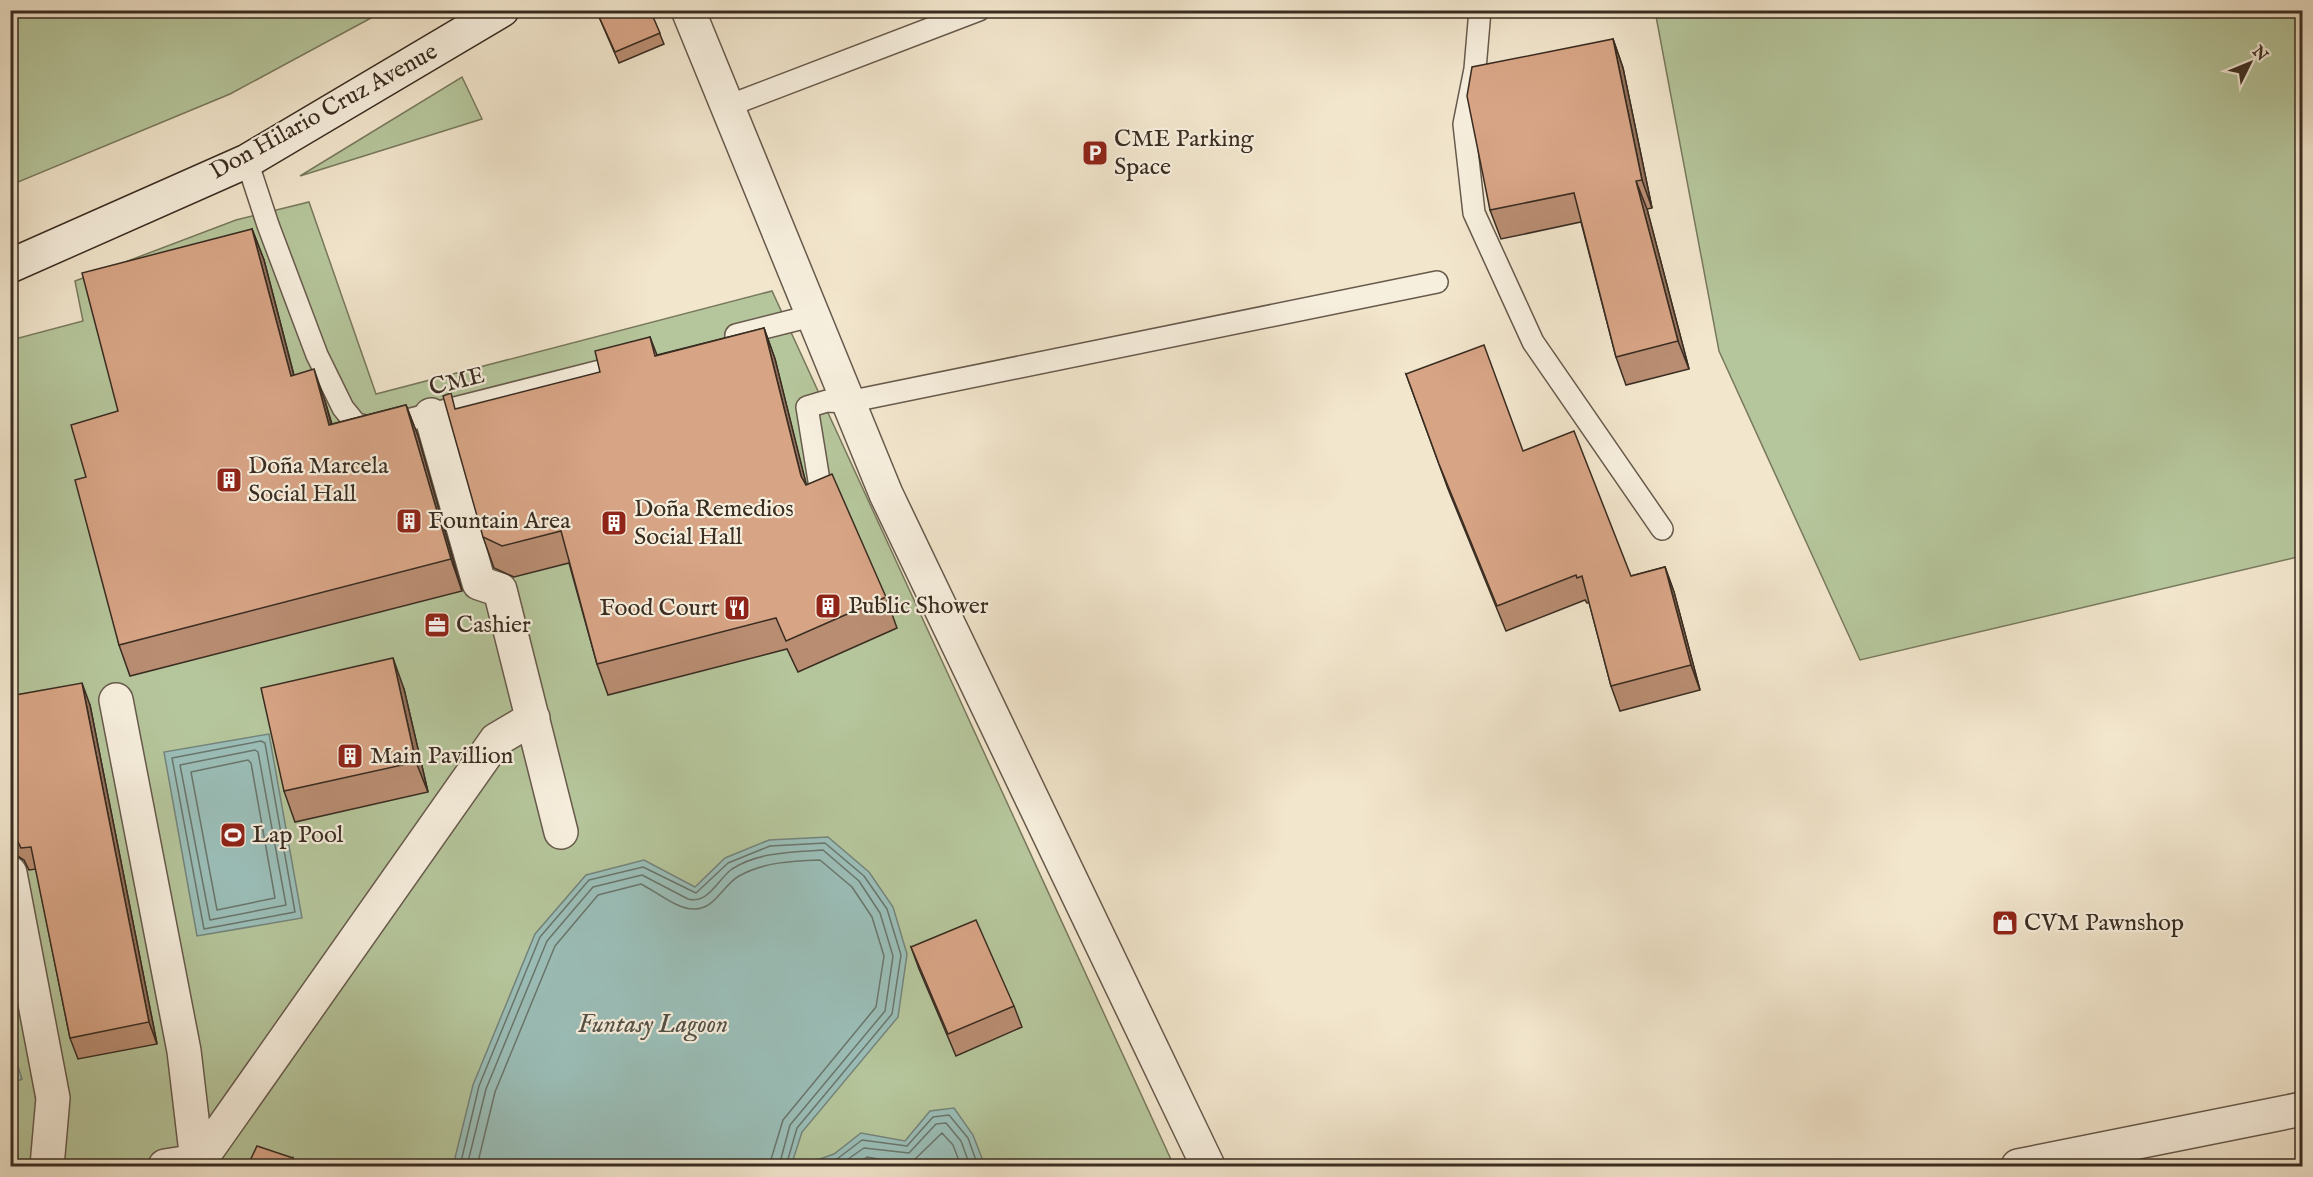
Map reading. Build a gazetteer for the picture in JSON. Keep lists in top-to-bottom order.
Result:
{
  "streets": {
    "street": ["Don Hilario Cruz Avenue"],
    "lane": ["CME"]
  },
  "crossings": [
    ["Don Hilario Cruz Avenue", "CME"]
  ],
  "water": ["Funtasy Lagoon"],
  "places": {
    "parking": ["CME Parking Space"],
    "building": [
      "Doña Marcela Social Hall",
      "Fountain Area",
      "Doña Remedios Social Hall",
      "Public Shower",
      "Main Pavillion"
    ],
    "restaurant": ["Food Court"],
    "office": ["Cashier"],
    "sports": ["Lap Pool"],
    "shop": ["CVM Pawnshop"]
  },
  "north": "top right"
}
